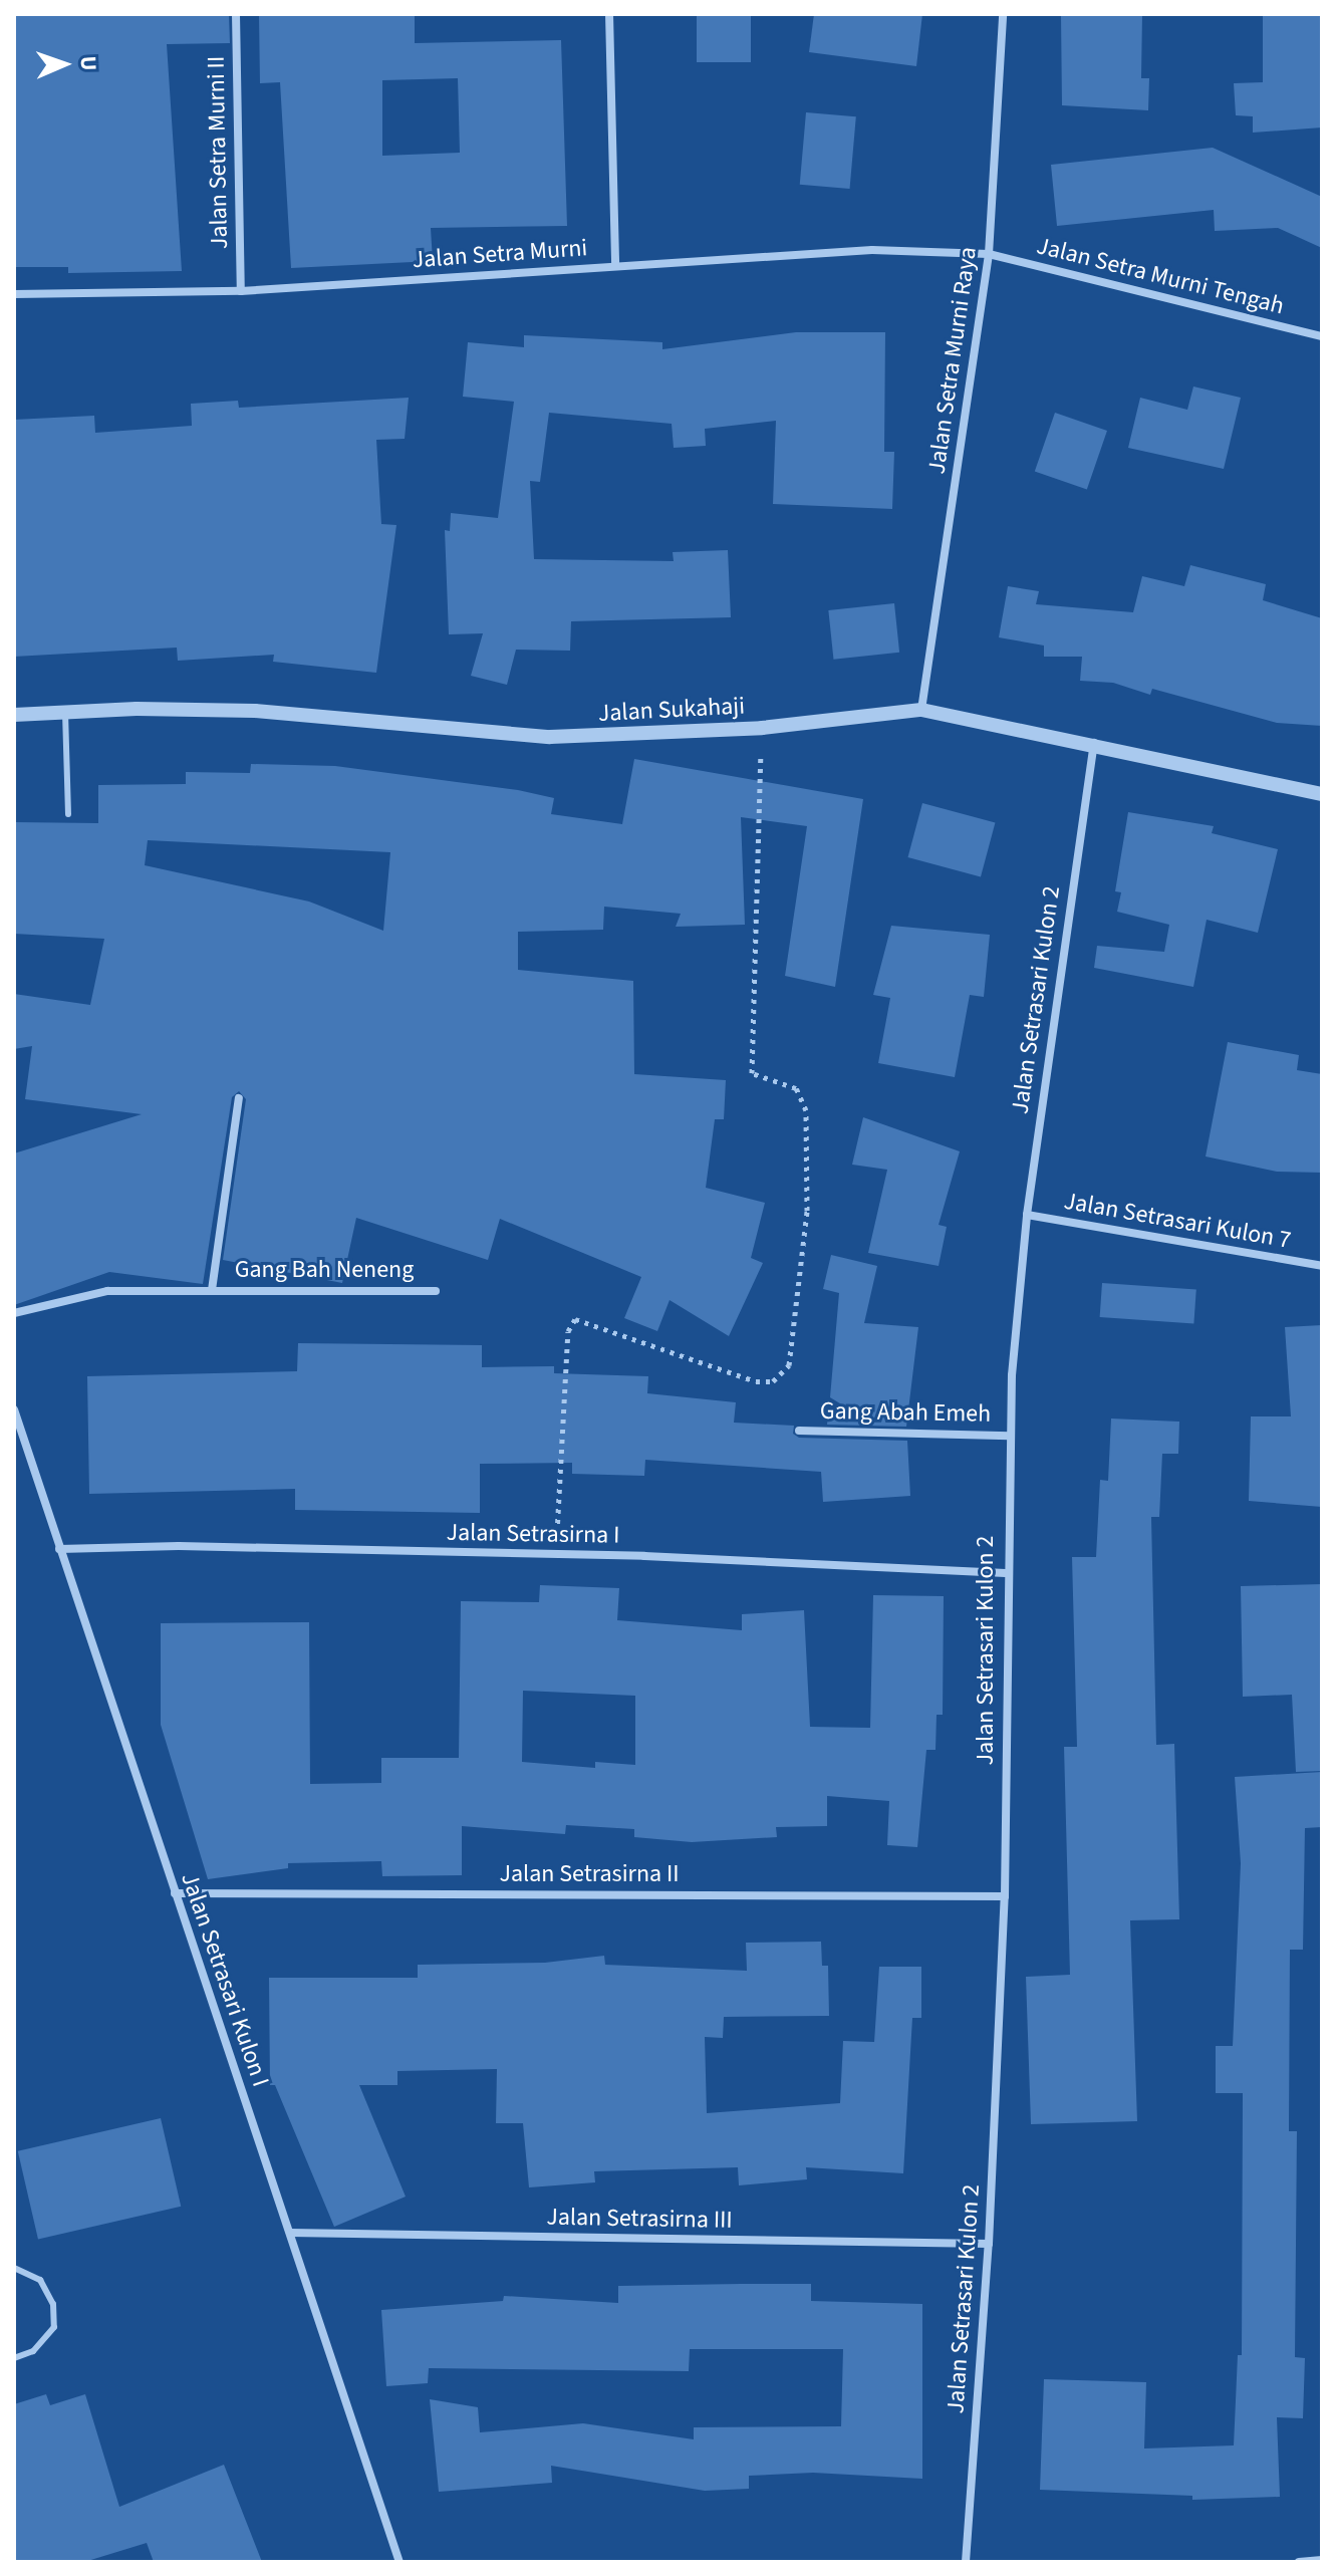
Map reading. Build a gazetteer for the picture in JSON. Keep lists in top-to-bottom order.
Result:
{
  "streets": {
    "street": [
      "Jalan Setra Murni II",
      "Jalan Setra Murni",
      "Jalan Setra Murni Tengah",
      "Jalan Setra Murni Raya",
      "Jalan Sukahaji",
      "Jalan Setrasari Kulon 2",
      "Jalan Setrasari Kulon 7",
      "Gang Bah Neneng",
      "Gang Abah Emeh",
      "Jalan Setrasirna I",
      "Jalan Setrasirna II",
      "Jalan Setrasari Kulon I",
      "Jalan Setrasirna III"
    ]
  },
  "crossings": [
    ["Jalan Setra Murni II", "Jalan Setra Murni"],
    ["Jalan Setra Murni", "Jalan Setra Murni Tengah"],
    ["Jalan Setra Murni", "Jalan Setra Murni Raya"],
    ["Jalan Setra Murni Tengah", "Jalan Setra Murni Raya"],
    ["Jalan Setra Murni Raya", "Jalan Sukahaji"],
    ["Jalan Sukahaji", "Jalan Setrasari Kulon 2"],
    ["Jalan Setrasari Kulon 2", "Jalan Setrasari Kulon 7"],
    ["Jalan Setrasari Kulon 2", "Gang Abah Emeh"],
    ["Jalan Setrasari Kulon 2", "Jalan Setrasirna I"],
    ["Jalan Setrasari Kulon 2", "Jalan Setrasirna II"],
    ["Jalan Setrasari Kulon 2", "Jalan Setrasirna III"],
    ["Jalan Setrasirna I", "Jalan Setrasari Kulon I"],
    ["Jalan Setrasirna II", "Jalan Setrasari Kulon I"],
    ["Jalan Setrasari Kulon I", "Jalan Setrasirna III"]
  ],
  "north": "right"
}
